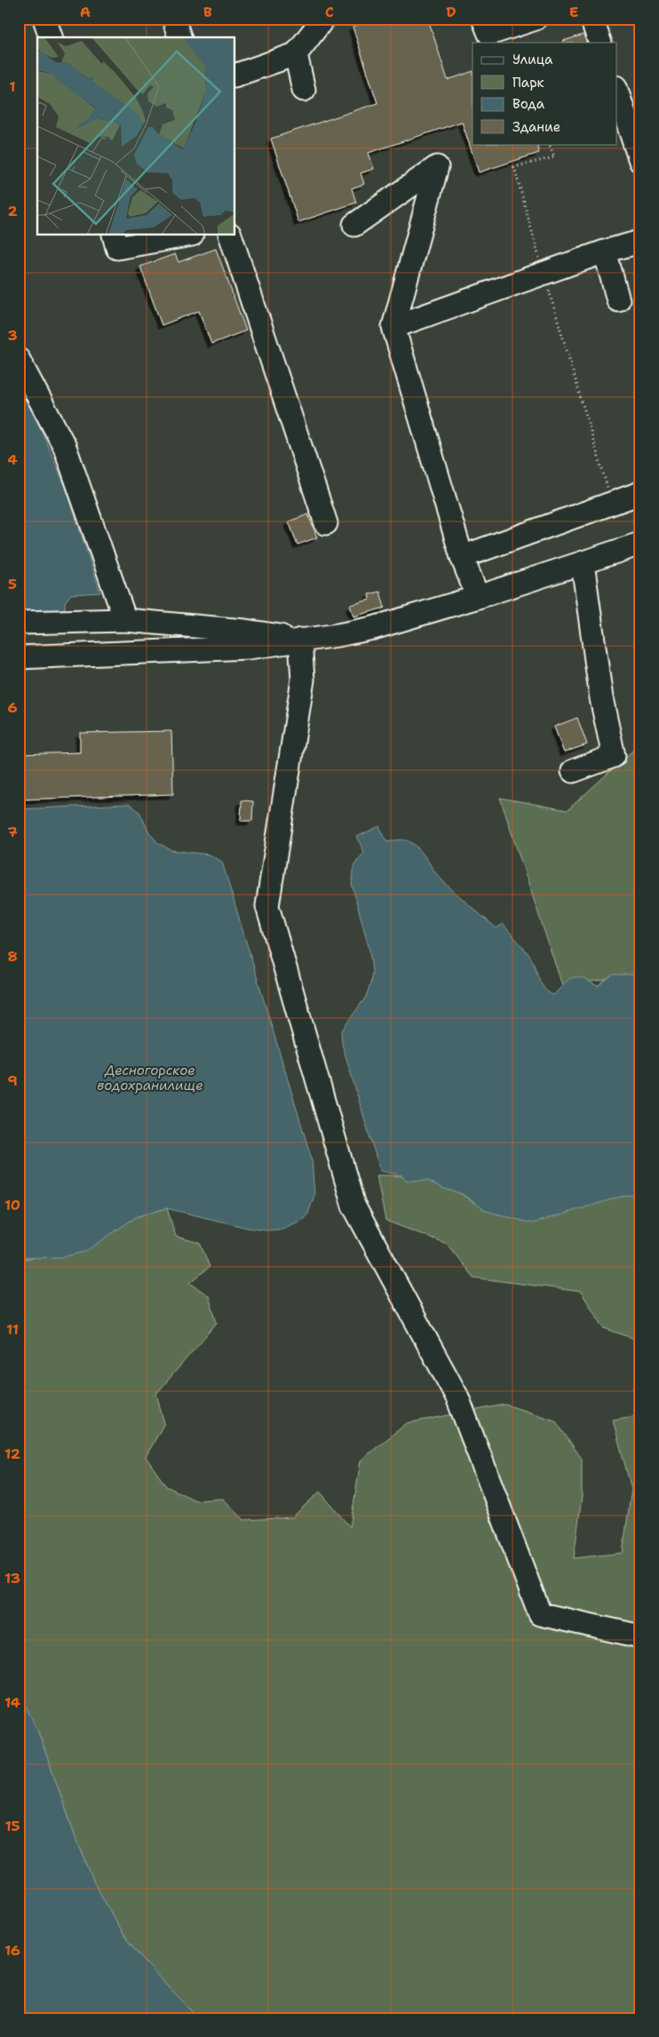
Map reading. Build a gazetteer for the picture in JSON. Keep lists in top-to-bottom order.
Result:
{
  "water": ["Десногорское водохранилище"],
  "legend": [
    "Улица",
    "Парк",
    "Вода",
    "Здание"
  ],
  "grid": {
    "columns": [
      "A",
      "B",
      "C",
      "D",
      "E"
    ],
    "rows": [
      "1",
      "2",
      "3",
      "4",
      "5",
      "6",
      "7",
      "8",
      "9",
      "10",
      "11",
      "12",
      "13",
      "14",
      "15",
      "16"
    ]
  }
}
